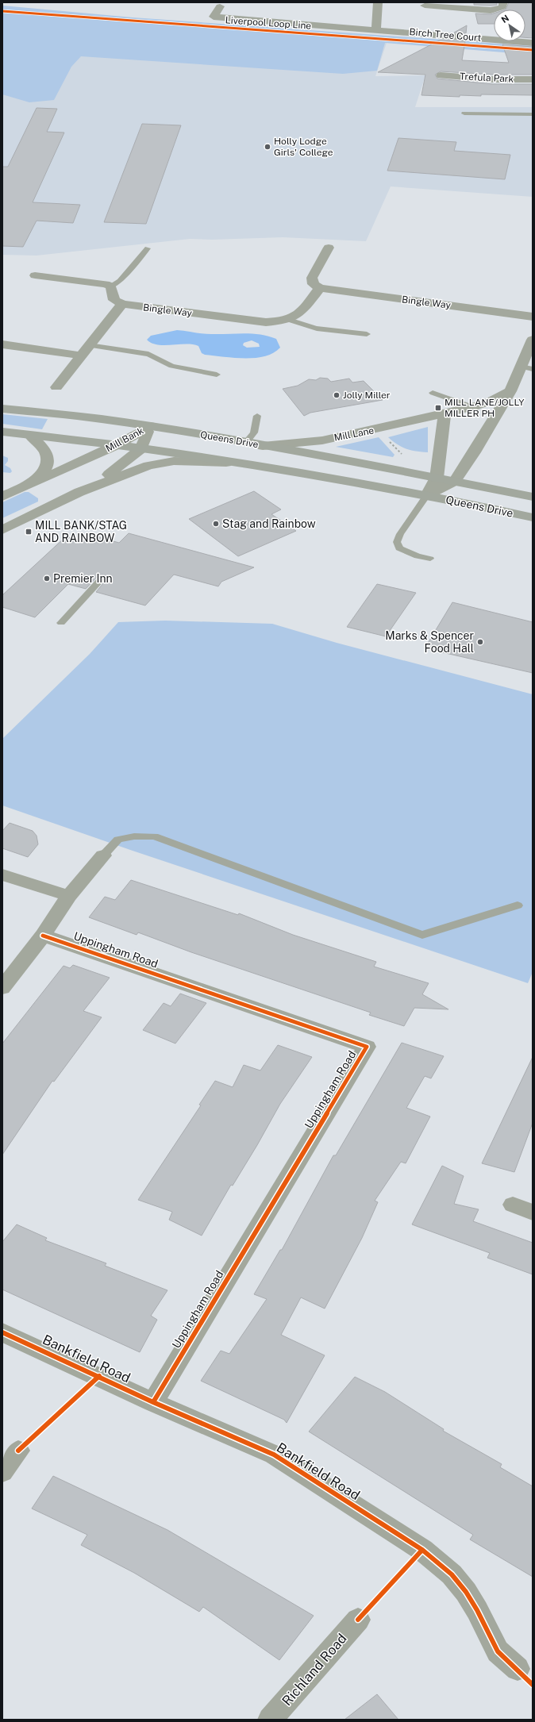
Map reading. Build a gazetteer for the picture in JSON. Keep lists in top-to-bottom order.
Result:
{
  "streets": {
    "highway": ["Queens Drive"],
    "street": [
      "Birch Tree Court",
      "Trefula Park",
      "Bingle Way",
      "Mill Lane",
      "Mill Bank",
      "Uppingham Road",
      "Bankfield Road",
      "Richland Road"
    ],
    "cycle path": ["Liverpool Loop Line"]
  },
  "crossings": [
    ["Mill Lane", "Queens Drive"],
    ["Mill Bank", "Queens Drive"],
    ["Uppingham Road", "Bankfield Road"]
  ],
  "places": {
    "other": [
      "Holly Lodge Girls' College",
      "Jolly Miller",
      "Stag and Rainbow",
      "Premier Inn",
      "Marks & Spencer Food Hall"
    ],
    "transit": ["MILL LANE/JOLLY MILLER PH", "MILL BANK/STAG AND RAINBOW"]
  },
  "north": "top left"
}
